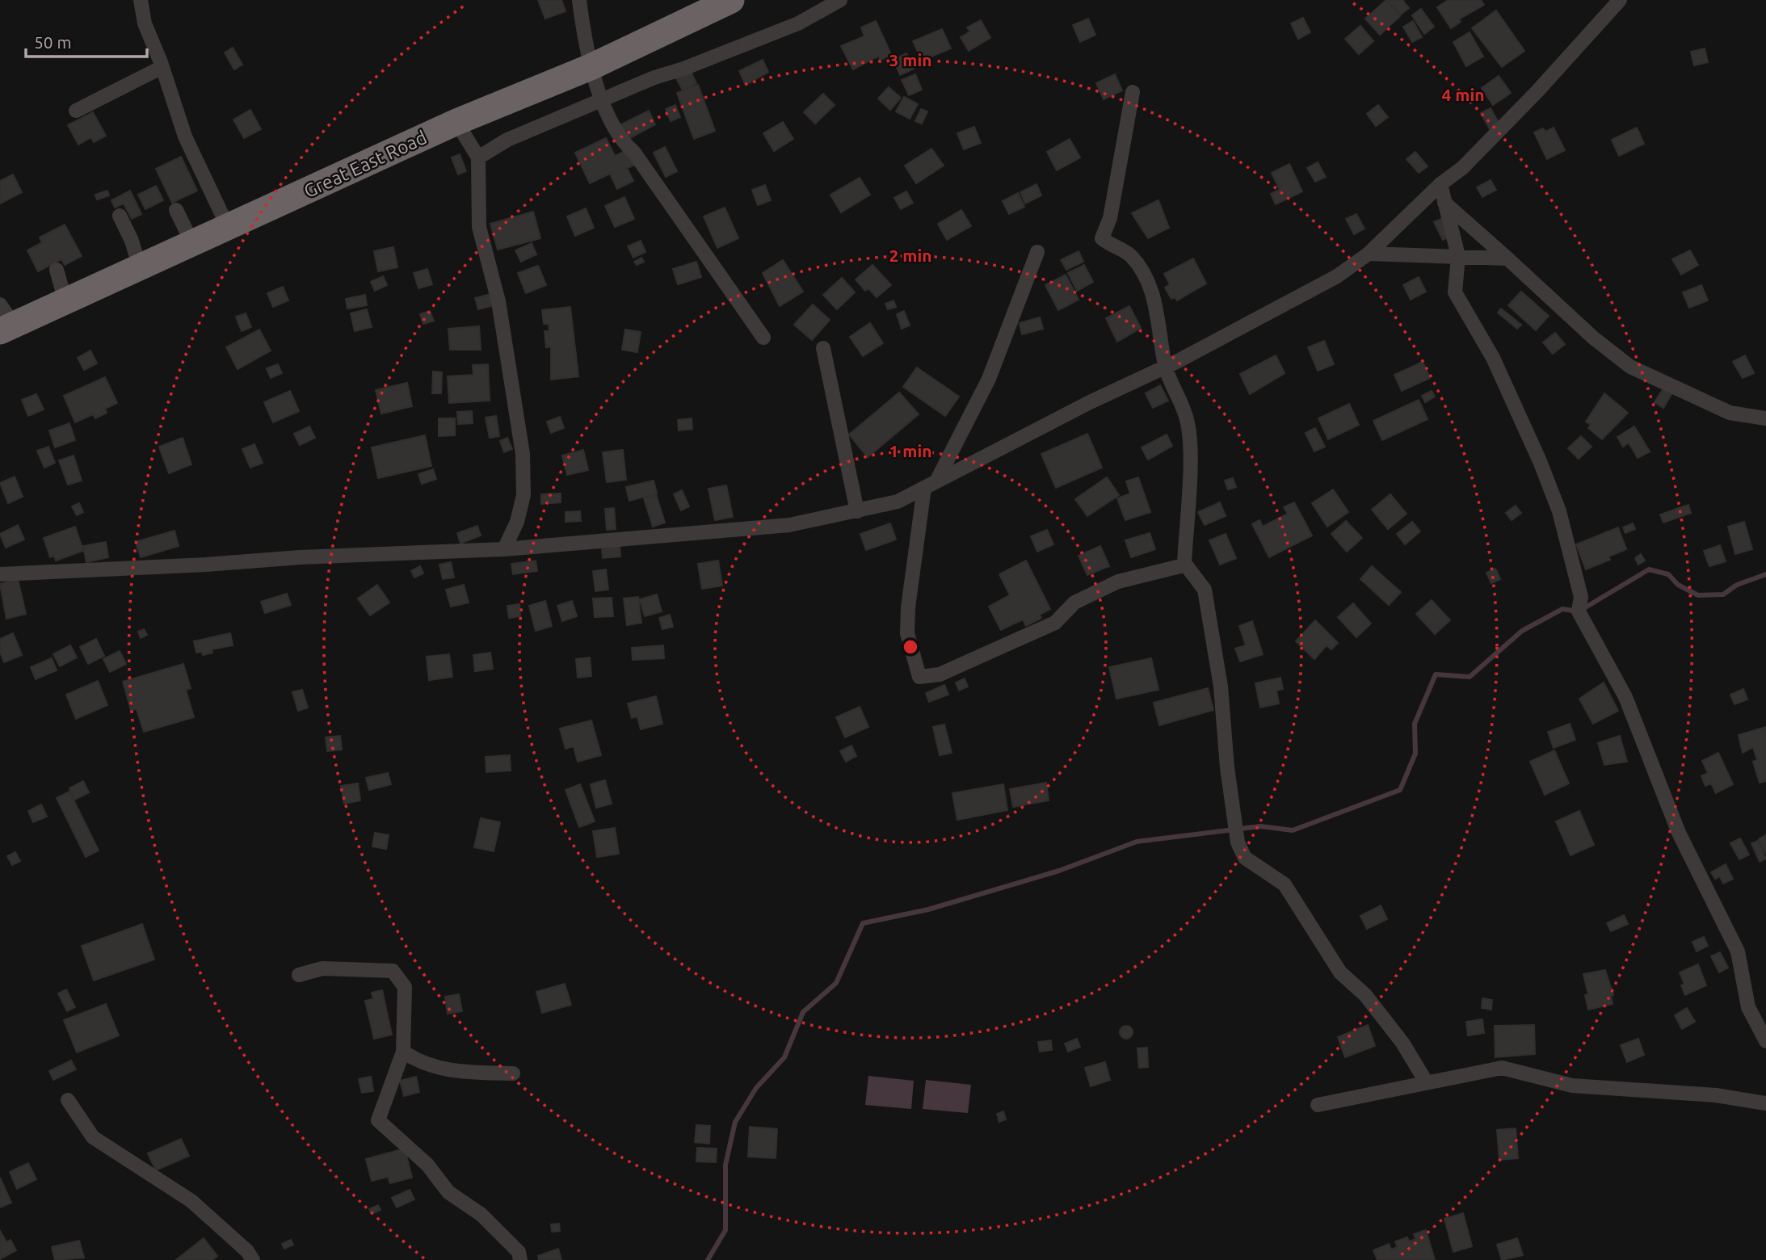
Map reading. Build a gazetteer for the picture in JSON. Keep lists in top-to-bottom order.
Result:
{
  "streets": {
    "highway": ["Great East Road"]
  },
  "scale_bar": "50 m",
  "rings": [
    "3 min",
    "4 min",
    "2 min",
    "1 min"
  ]
}
